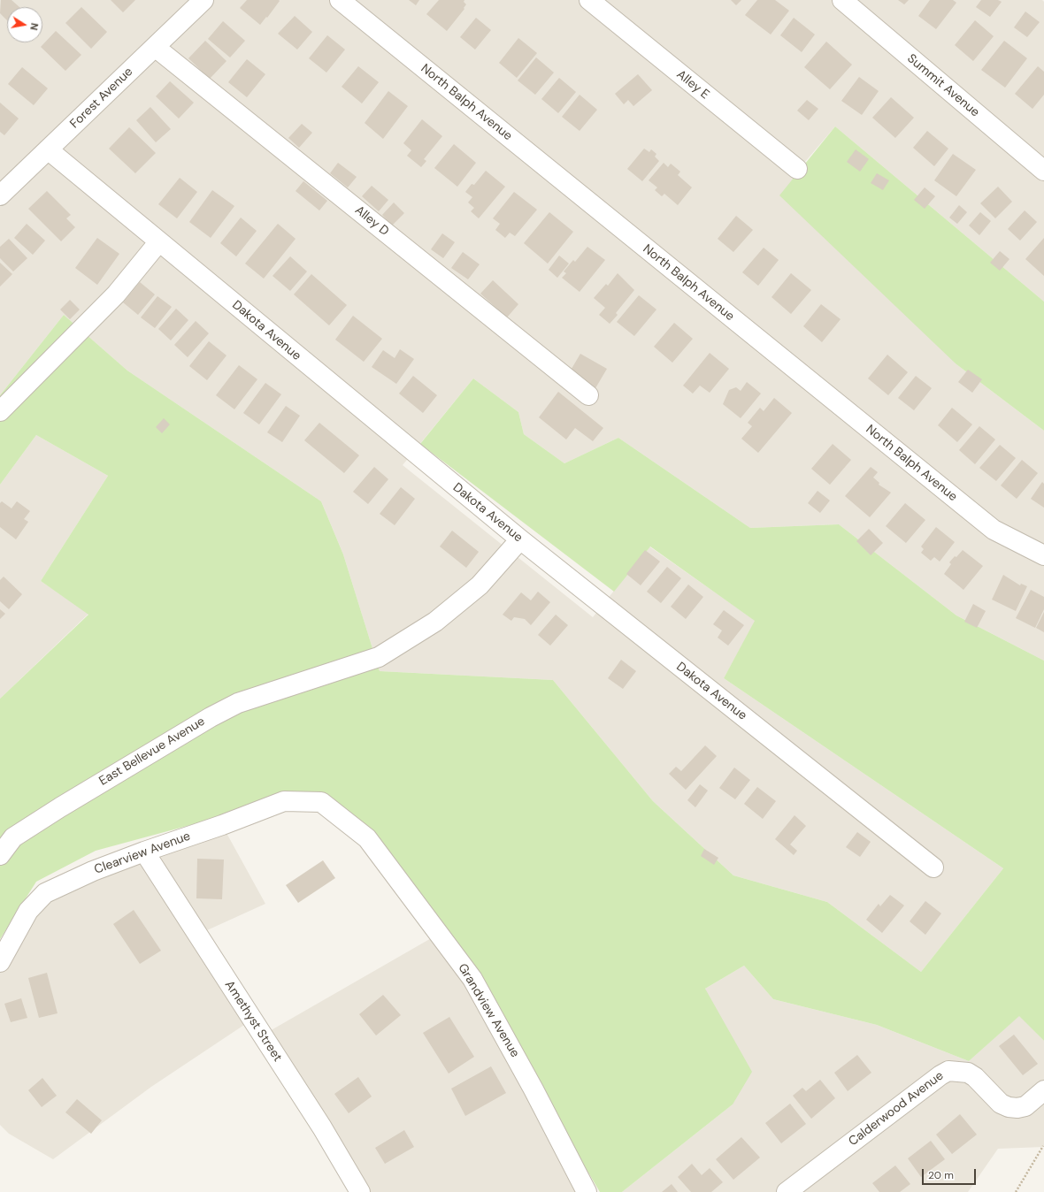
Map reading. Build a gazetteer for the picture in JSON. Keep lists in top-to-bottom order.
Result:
{
  "streets": {
    "street": [
      "Alley E",
      "Summit Avenue",
      "Forest Avenue",
      "North Balph Avenue",
      "Alley D",
      "Dakota Avenue",
      "East Bellevue Avenue",
      "Clearview Avenue",
      "Grandview Avenue",
      "Amethyst Street",
      "Calderwood Avenue"
    ]
  },
  "crossings": [
    ["Forest Avenue", "Alley D"],
    ["Forest Avenue", "Dakota Avenue"],
    ["Dakota Avenue", "East Bellevue Avenue"],
    ["Clearview Avenue", "Grandview Avenue"],
    ["Clearview Avenue", "Amethyst Street"]
  ],
  "scale_bar": "20 m",
  "north": "right"
}
